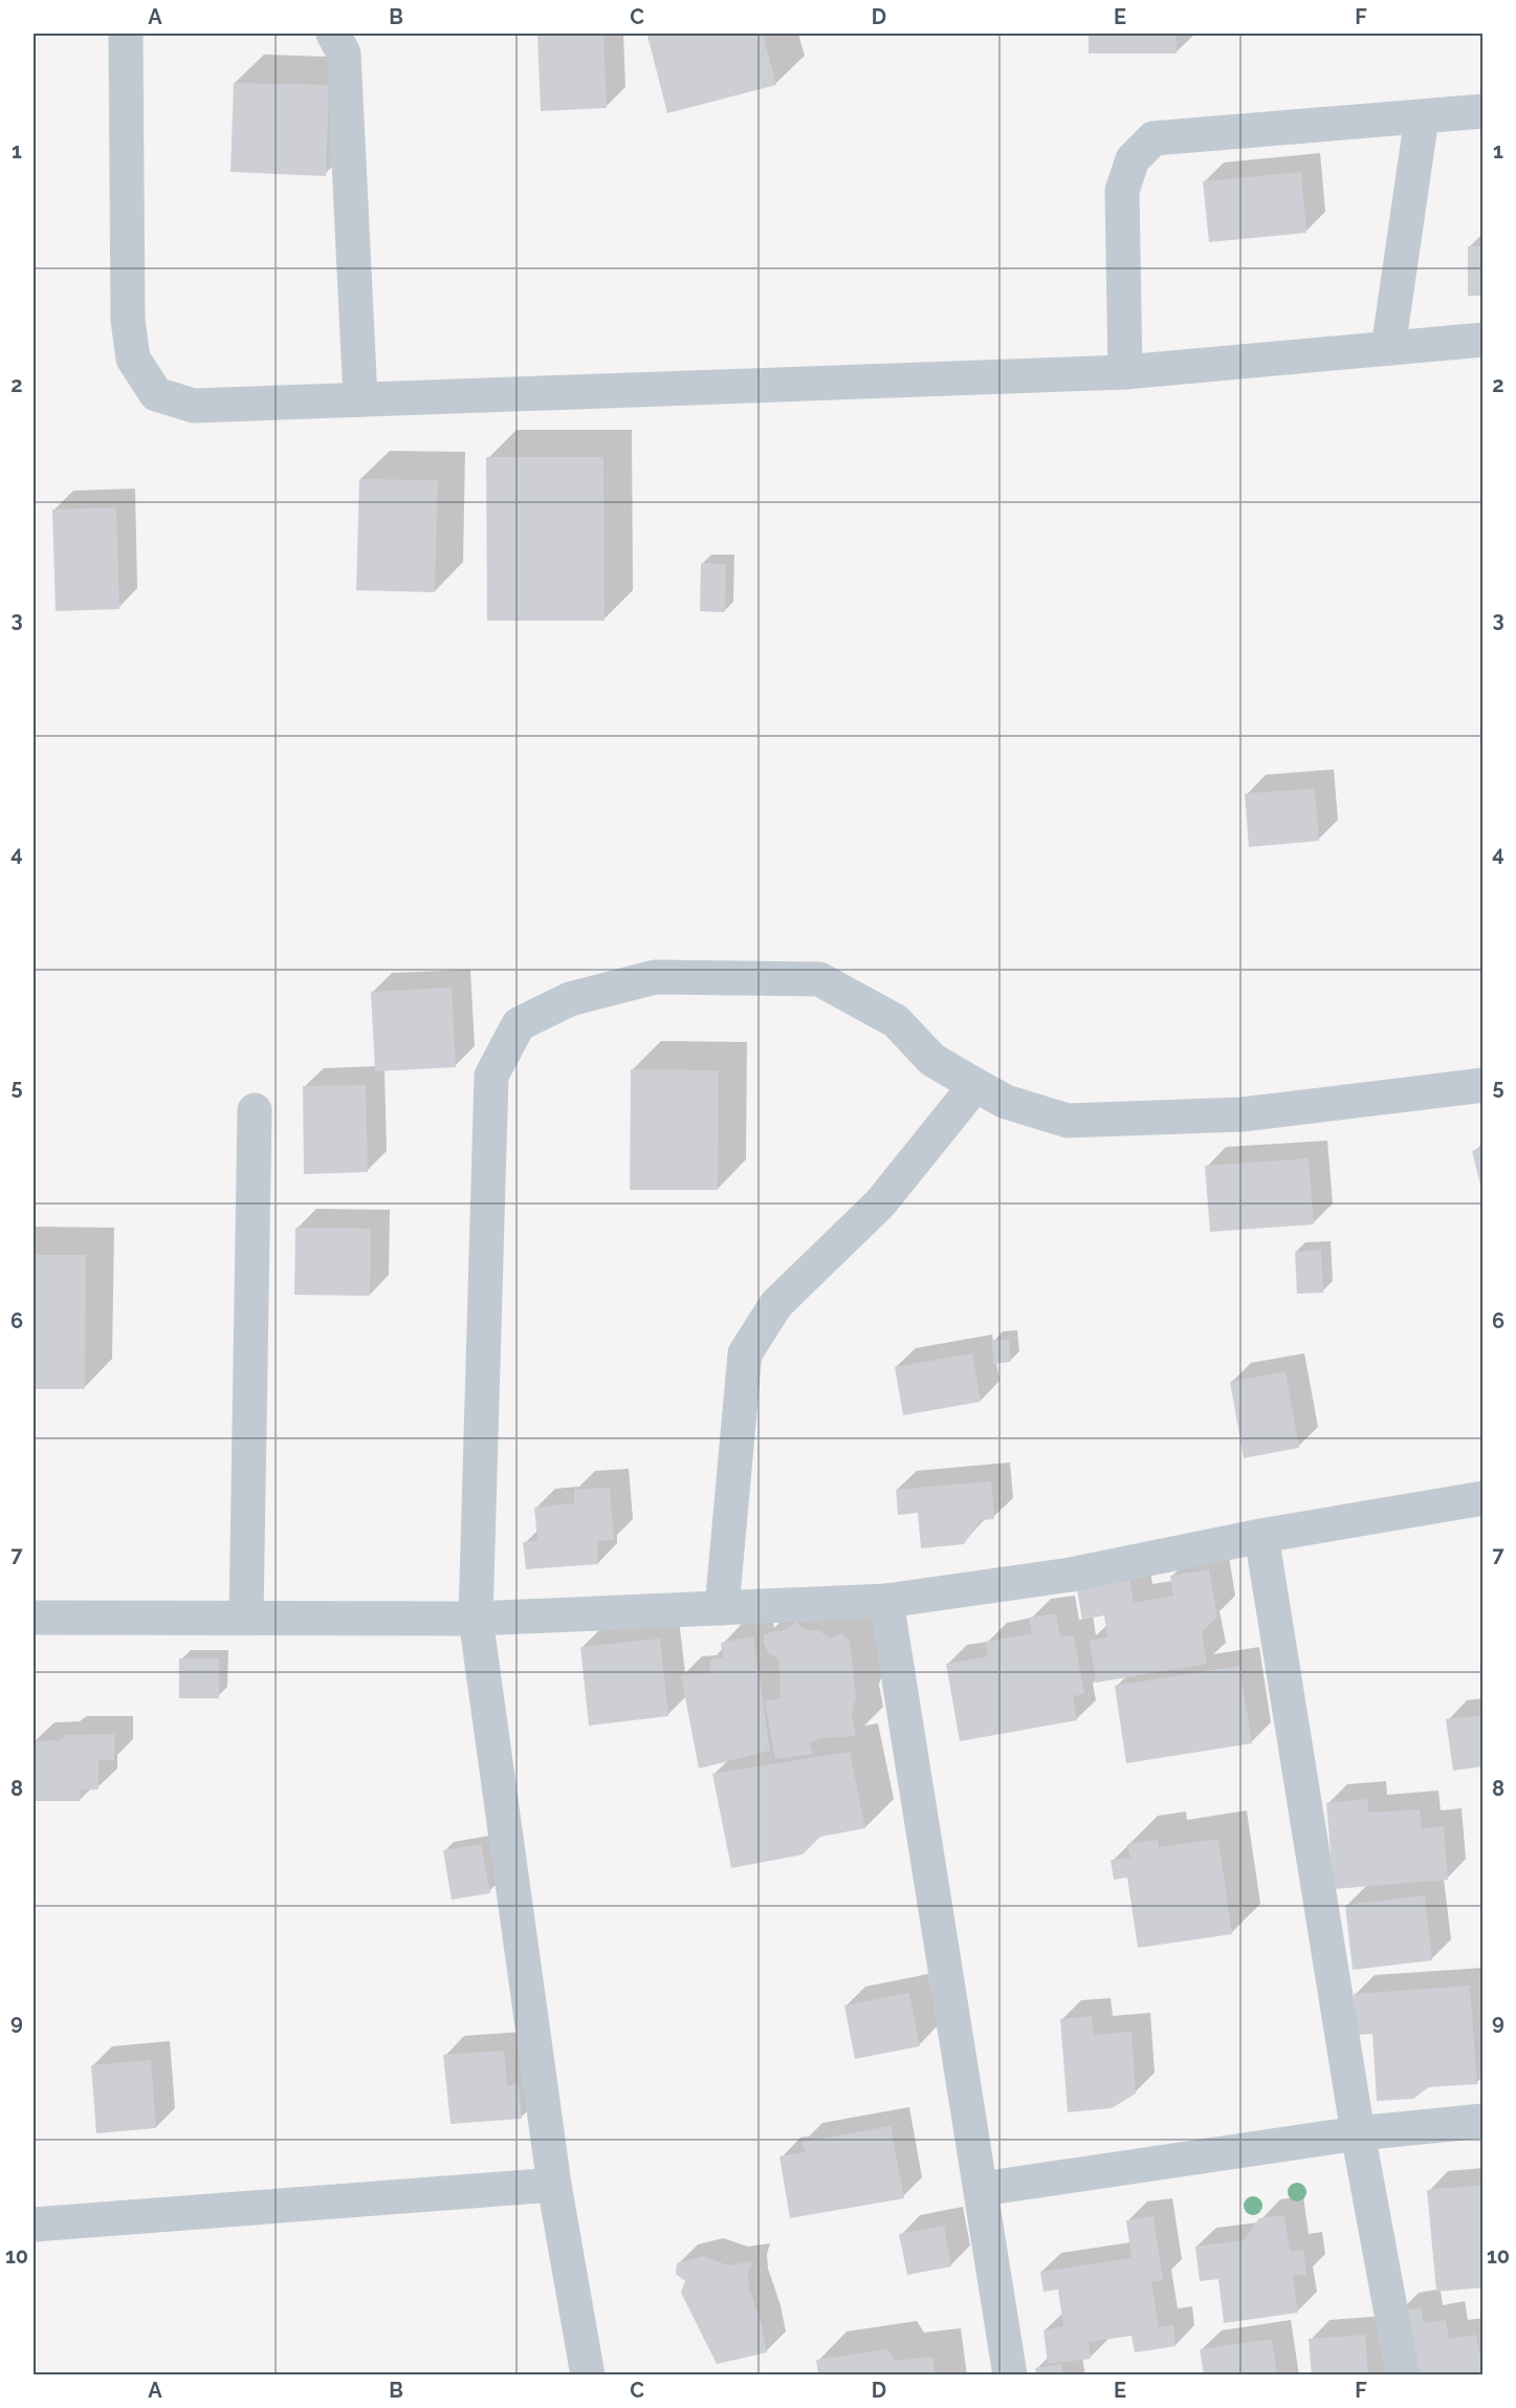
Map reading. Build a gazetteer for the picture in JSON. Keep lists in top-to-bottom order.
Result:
{
  "grid": {
    "columns": [
      "A",
      "B",
      "C",
      "D",
      "E",
      "F"
    ],
    "rows": [
      "1",
      "2",
      "3",
      "4",
      "5",
      "6",
      "7",
      "8",
      "9",
      "10"
    ]
  }
}
